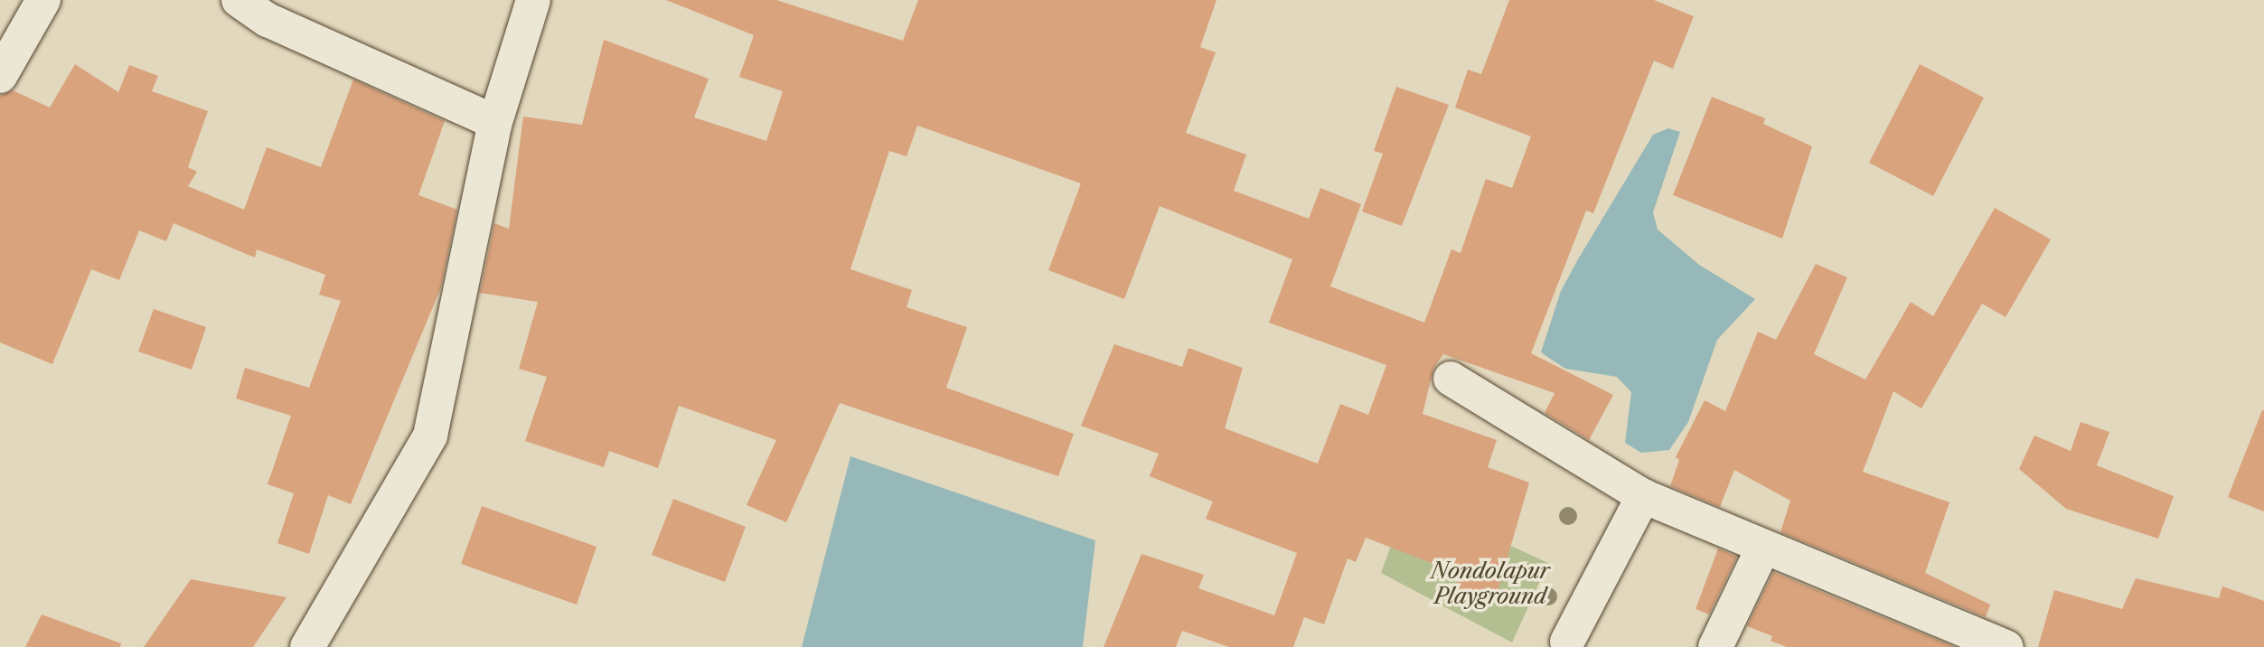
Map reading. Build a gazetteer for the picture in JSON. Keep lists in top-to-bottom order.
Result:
{
  "parks": ["Nondolapur Playground"]
}
